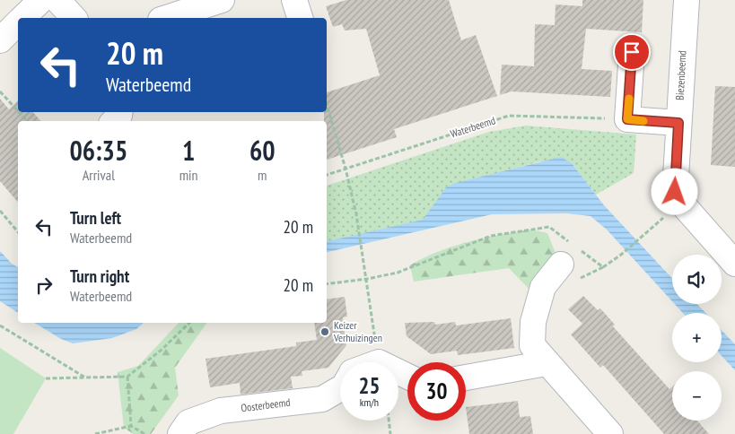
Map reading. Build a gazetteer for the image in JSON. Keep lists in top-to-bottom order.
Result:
{
  "streets": {
    "street": ["Biezenbeemd", "Oosterbeemd"],
    "path": ["Waterbeemd"]
  },
  "places": ["Keizer Verhuizingen"],
  "page": {
    "turn": ["20 m", "Waterbeemd"],
    "eta": [
      "06:35",
      "Arrival",
      "1",
      "min",
      "60",
      "m"
    ],
    "list": [
      {
        "name": "Turn left",
        "note": "Waterbeemd",
        "value": "20 m"
      },
      {
        "name": "Turn right",
        "note": "Waterbeemd",
        "value": "20 m"
      }
    ],
    "map_buttons": ["+", "−"],
    "speed": "25 km/h",
    "limit": "30"
  }
}
